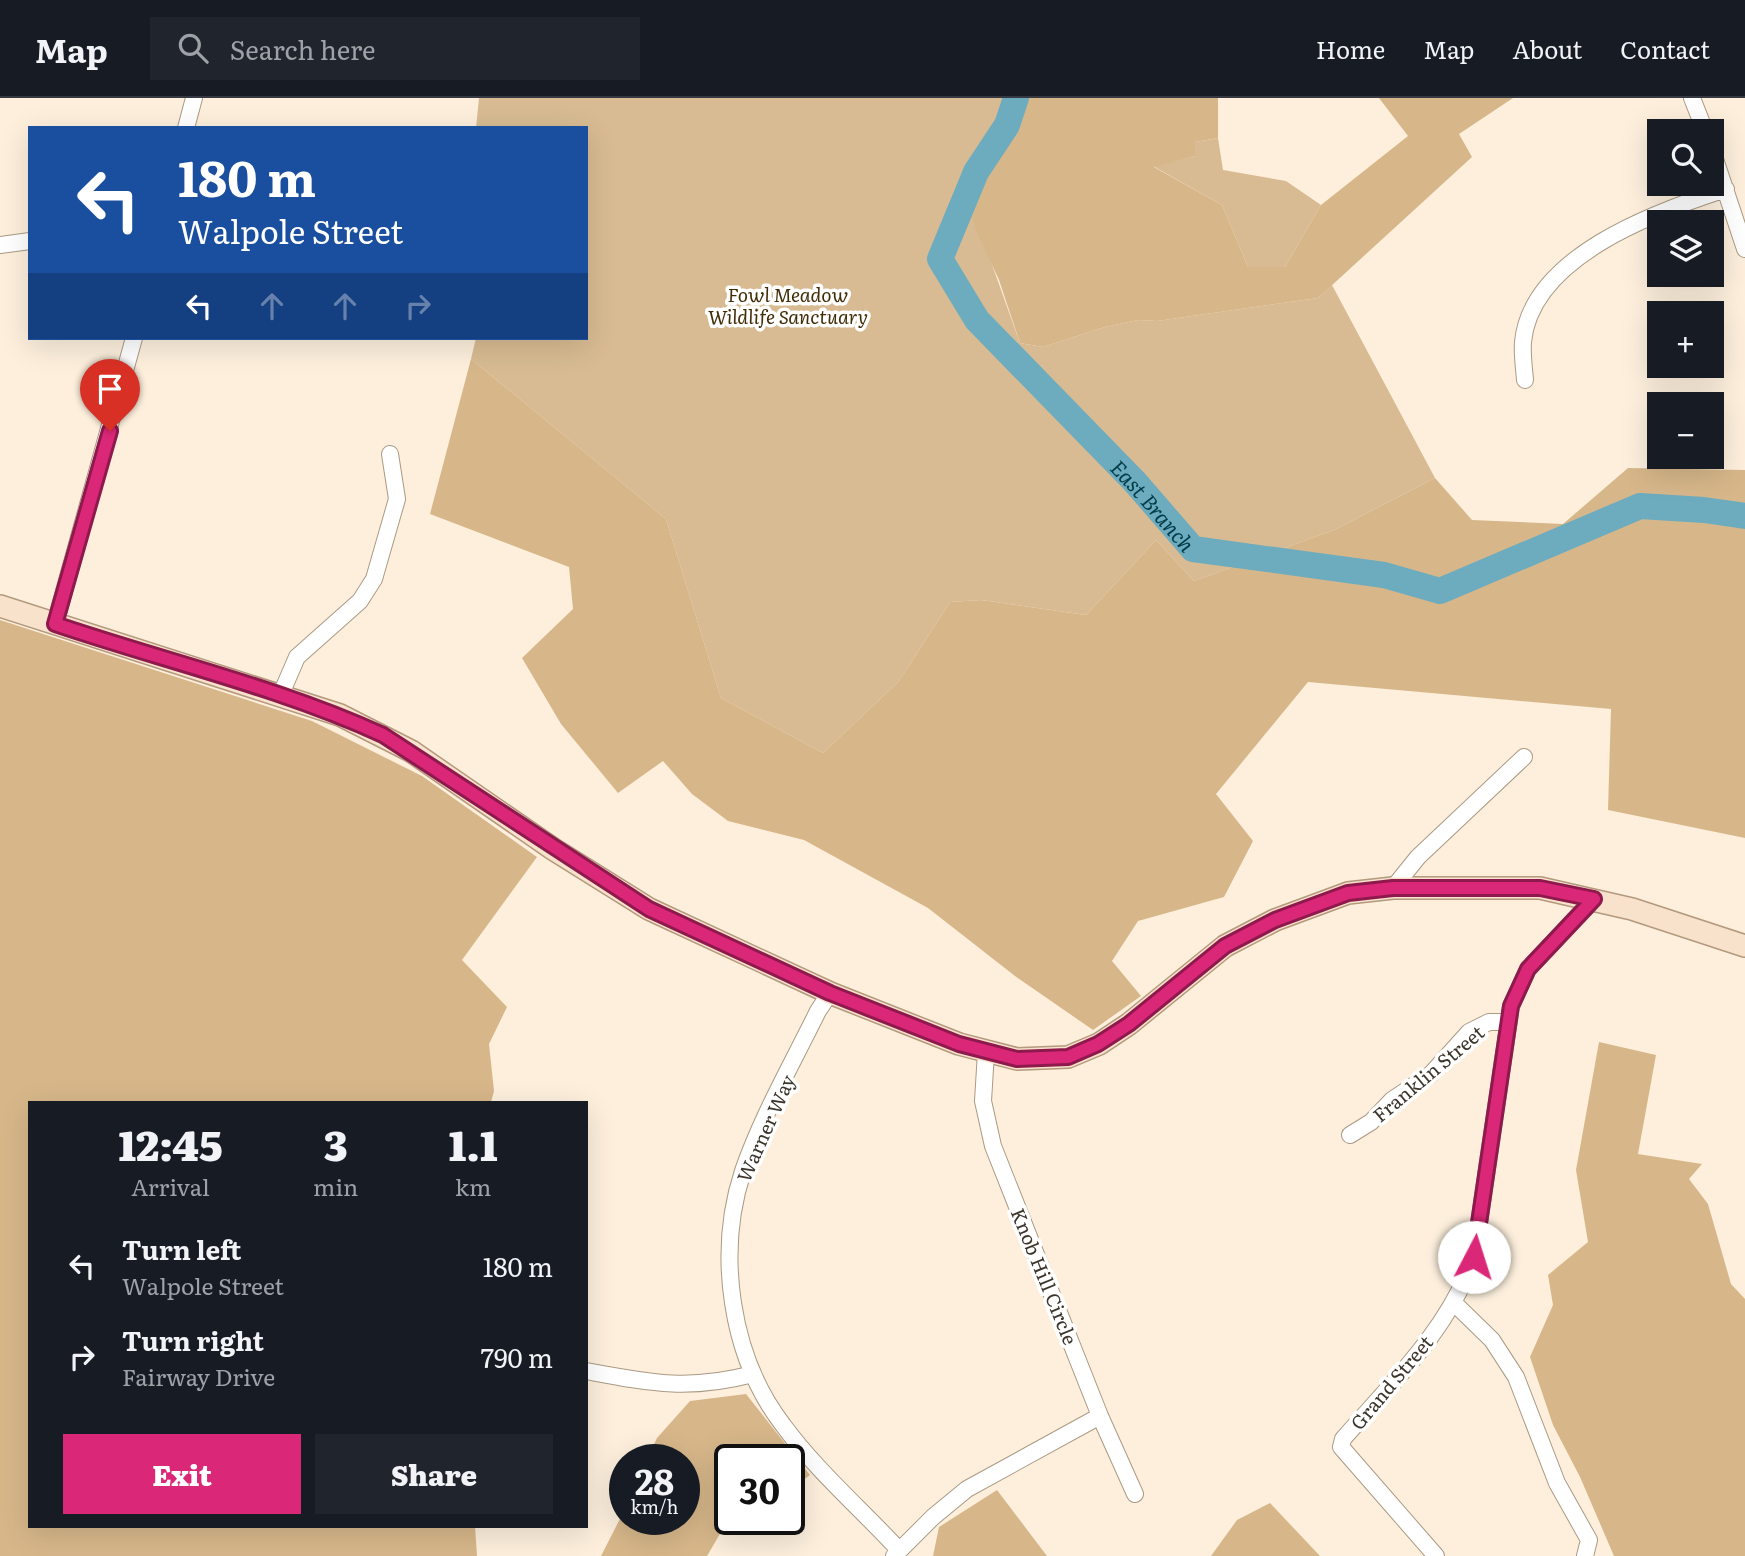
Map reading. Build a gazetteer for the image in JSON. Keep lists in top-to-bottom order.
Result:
{
  "streets": {
    "street": [
      "Franklin Street",
      "Warner Way",
      "Knob Hill Circle",
      "Grand Street"
    ]
  },
  "crossings": [
    ["Franklin Street", "Grand Street"]
  ],
  "water": ["East Branch"],
  "parks": ["Fowl Meadow Wildlife Sanctuary"],
  "page": {
    "header": "Map",
    "search": "Search here",
    "nav": [
      "Home",
      "Map",
      "About",
      "Contact"
    ],
    "map_buttons": ["+", "−"],
    "turn": ["180 m", "Walpole Street"],
    "eta": [
      "12:45",
      "Arrival",
      "3",
      "min",
      "1.1",
      "km"
    ],
    "list": [
      {
        "name": "Turn left",
        "note": "Walpole Street",
        "value": "180 m"
      },
      {
        "name": "Turn right",
        "note": "Fairway Drive",
        "value": "790 m"
      }
    ],
    "buttons": ["Exit", "Share"],
    "speed": "28 km/h",
    "limit": "30"
  }
}
